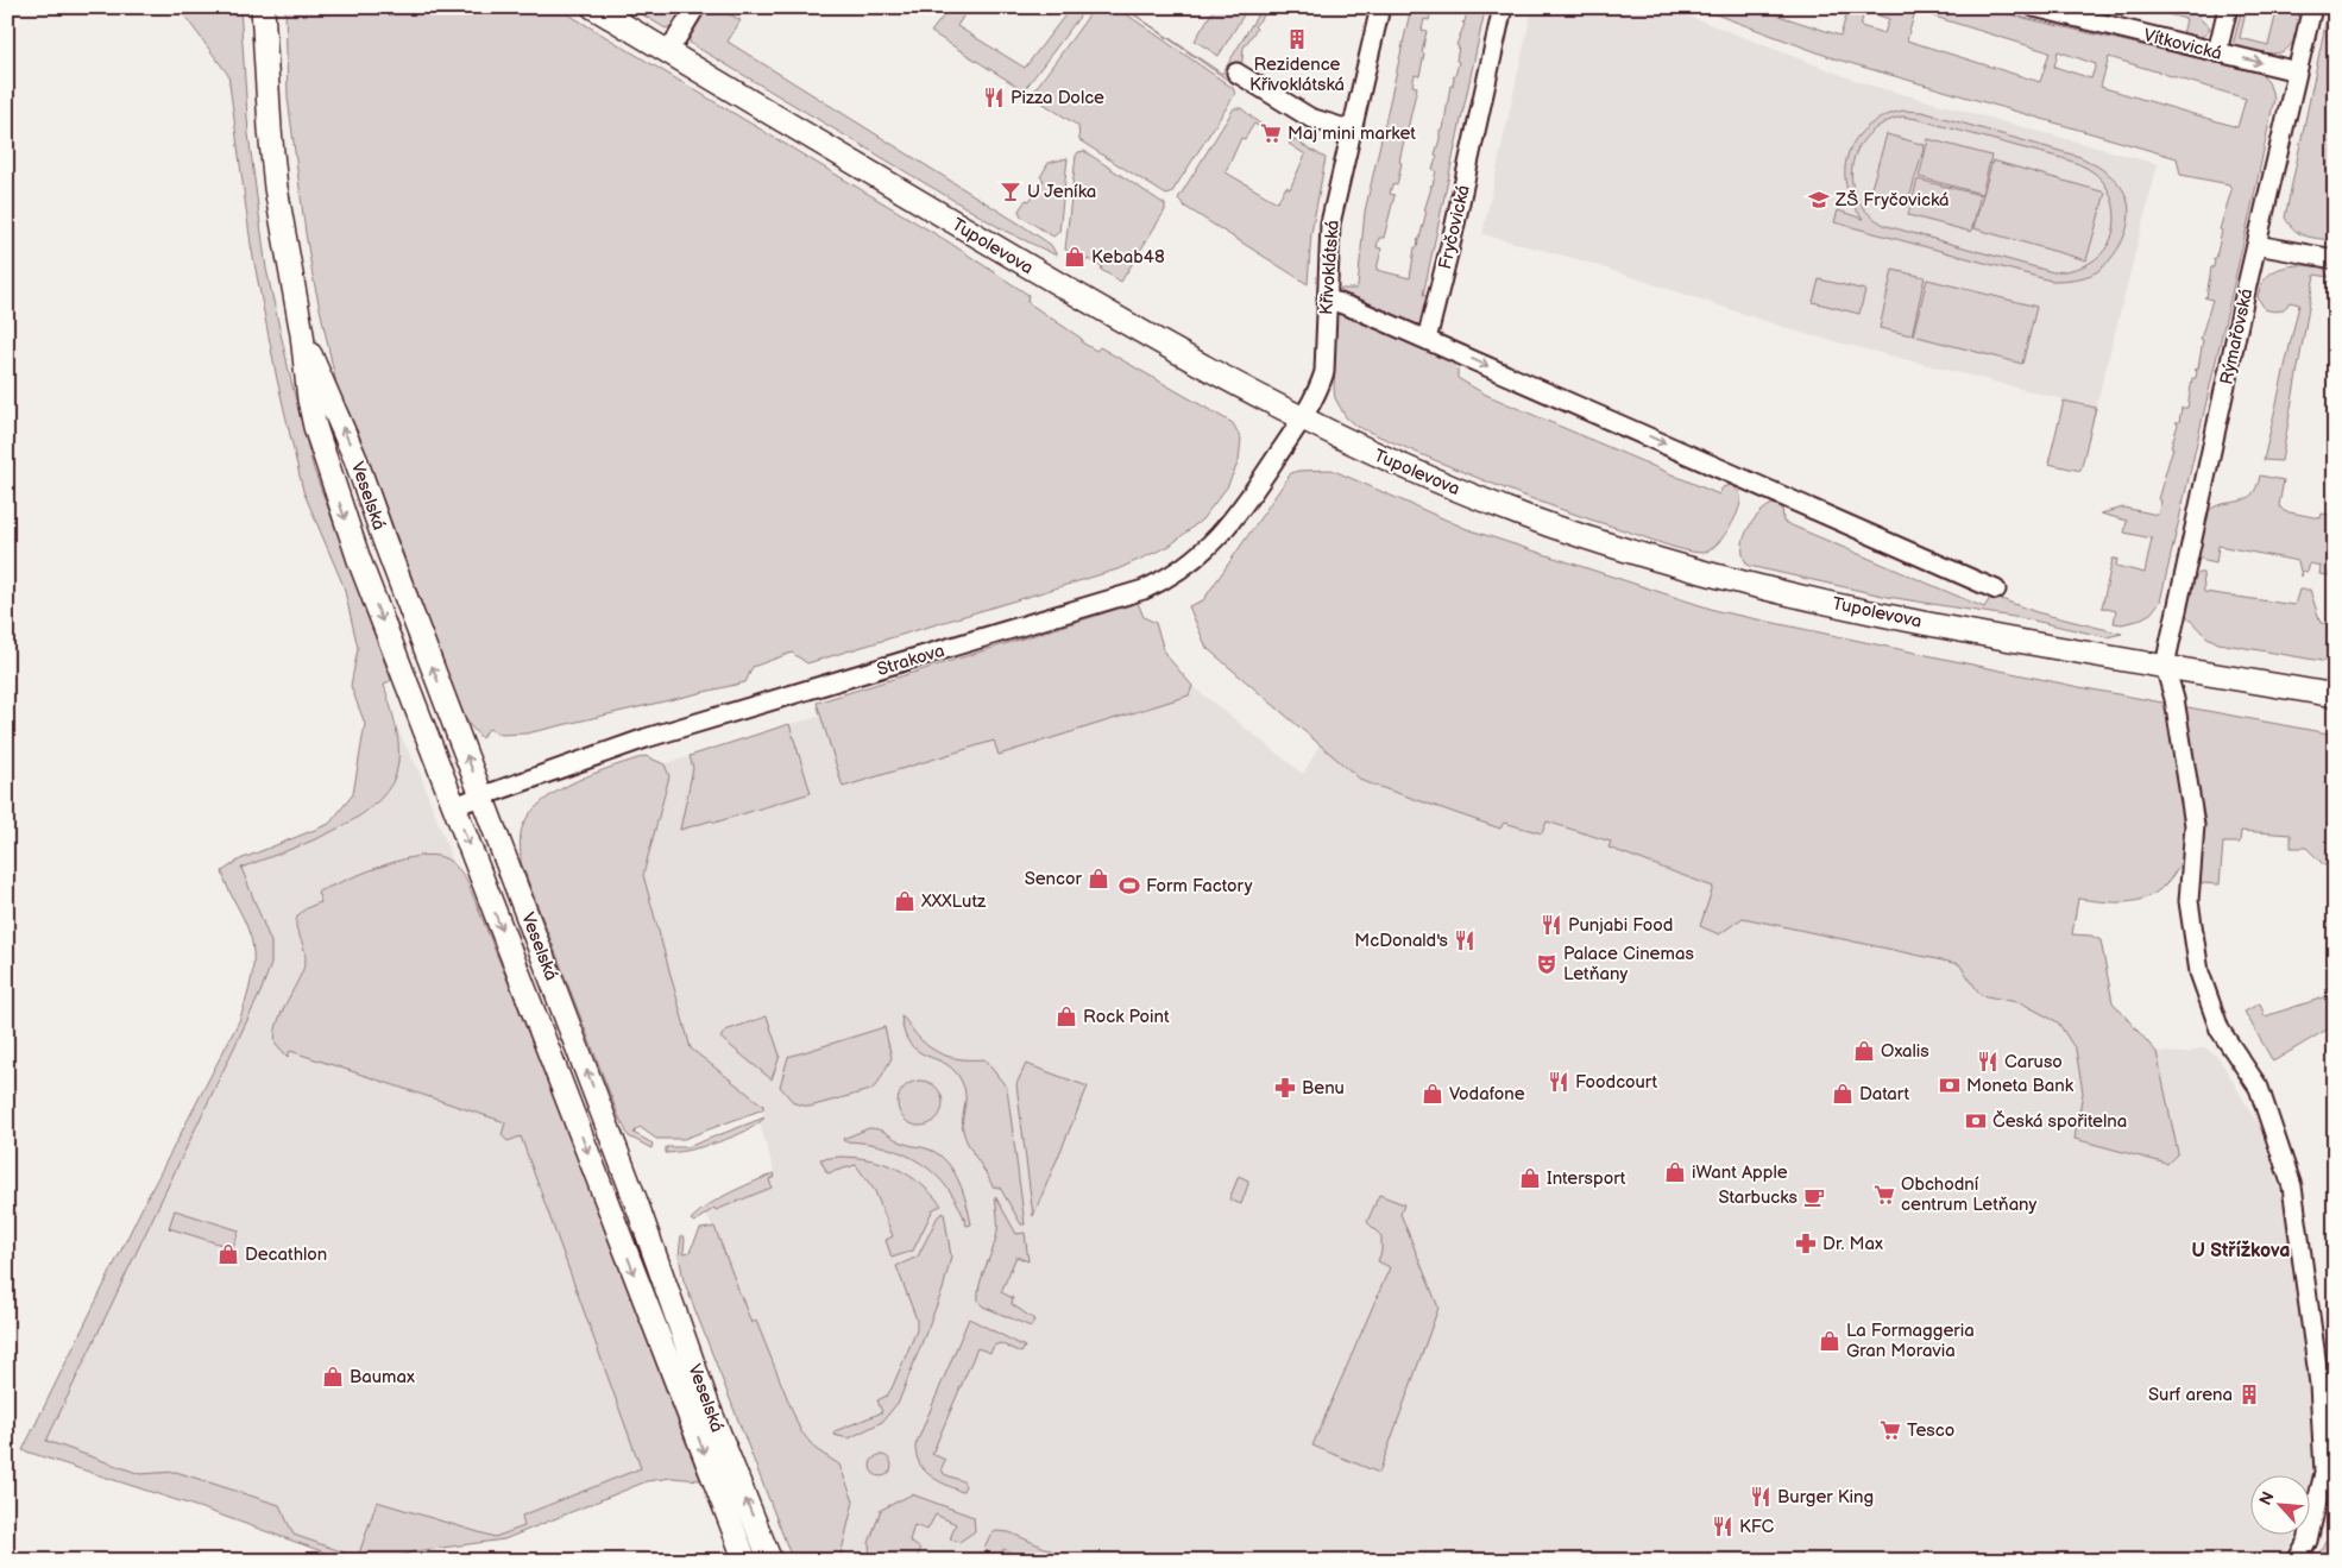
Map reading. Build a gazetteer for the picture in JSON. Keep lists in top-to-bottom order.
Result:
{
  "streets": {
    "main road": ["Tupolevova", "Veselská"],
    "street": [
      "Vítkovická",
      "Fryčovická",
      "Křivoklátská",
      "Rýmařovská",
      "Strakova"
    ]
  },
  "crossings": [
    ["Vítkovická", "Rýmařovská"],
    ["Tupolevova", "Křivoklátská"],
    ["Tupolevova", "Rýmařovská"],
    ["Tupolevova", "Strakova"],
    ["Křivoklátská", "Strakova"],
    ["Veselská", "Strakova"]
  ],
  "districts": ["U Střížkova"],
  "places": {
    "building": ["Rezidence Křivoklátská", "Surf arena"],
    "restaurant": [
      "Pizza Dolce",
      "Punjabi Food",
      "McDonald's",
      "Caruso",
      "Foodcourt",
      "Burger King",
      "KFC"
    ],
    "supermarket": ["Maj mini market", "Obchodní centrum Letňany", "Tesco"],
    "bar": ["U Jeníka"],
    "school or university": ["ZŠ Fryčovická"],
    "shop": [
      "Kebab48",
      "Sencor",
      "XXXLutz",
      "Rock Point",
      "Oxalis",
      "Vodafone",
      "Datart",
      "iWant Apple",
      "Intersport",
      "Decathlon",
      "La Formaggeria Gran Moravia",
      "Baumax"
    ],
    "sports": ["Form Factory"],
    "theatre": ["Palace Cinemas Letňany"],
    "bank": ["Moneta Bank", "Česká spořitelna"],
    "pharmacy": ["Benu", "Dr. Max"],
    "cafe": ["Starbucks"]
  },
  "north": "top left"
}
